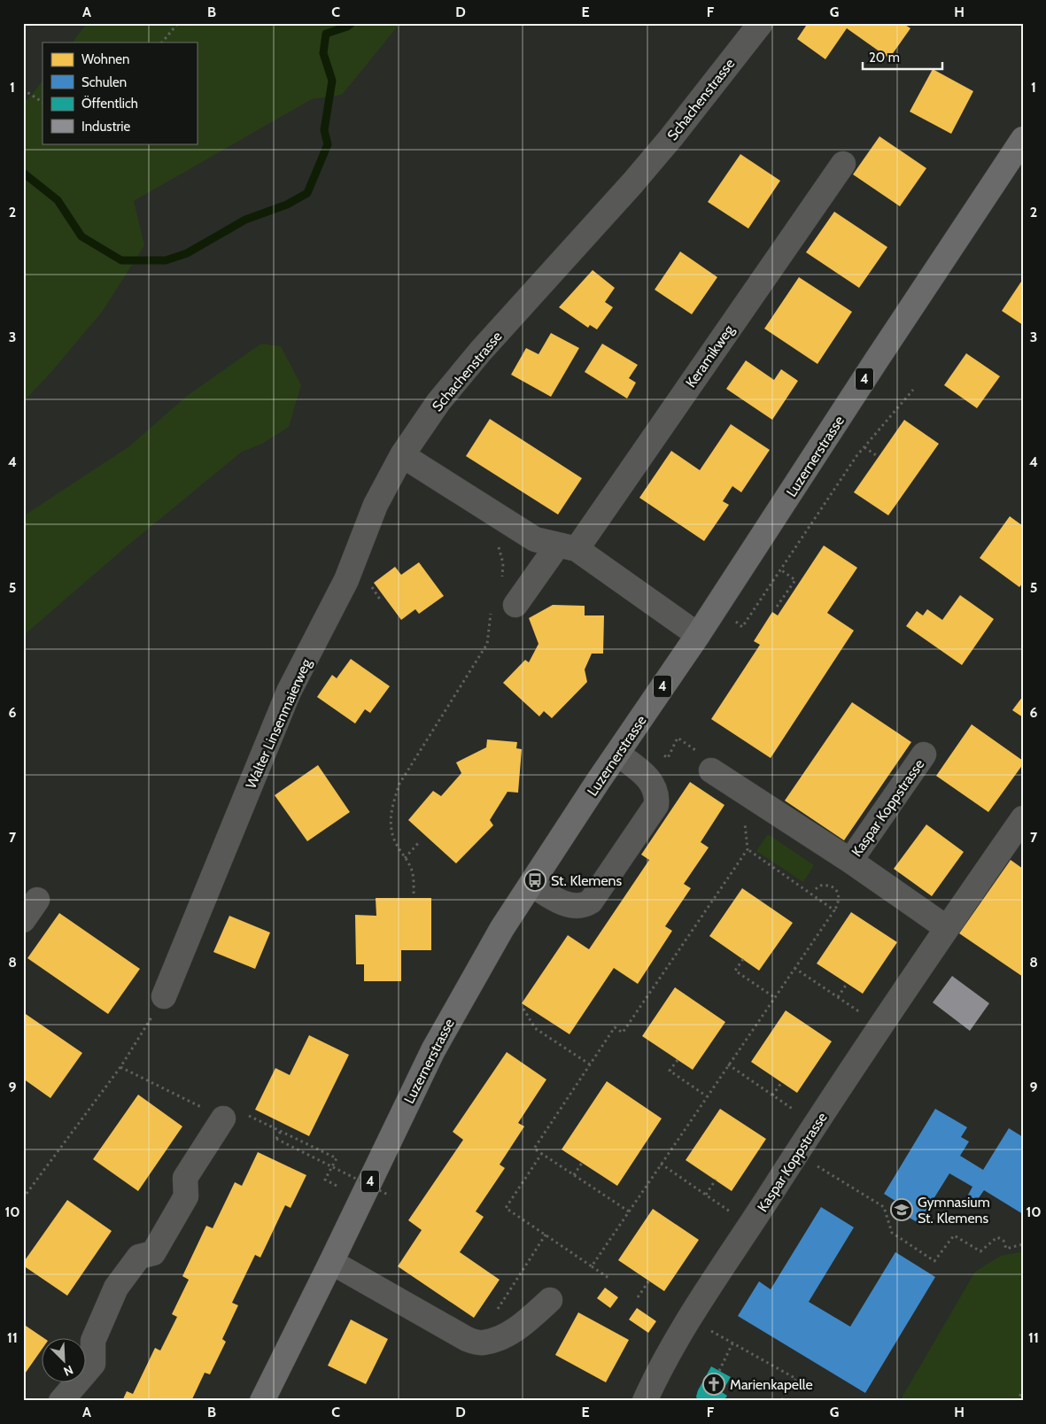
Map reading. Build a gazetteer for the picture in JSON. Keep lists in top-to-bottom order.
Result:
{
  "streets": {
    "main road": ["4", "Luzernerstrasse"],
    "street": [
      "Schachenstrasse",
      "Keramikweg",
      "Walter Linsenmaierweg",
      "Kaspar Koppstrasse"
    ]
  },
  "crossings": [
    ["Schachenstrasse", "Walter Linsenmaierweg"]
  ],
  "places": {
    "bus stop": ["St. Klemens"],
    "school or university": ["Gymnasium St. Klemens"],
    "church": ["Marienkapelle"]
  },
  "legend": [
    "Wohnen",
    "Schulen",
    "Öffentlich",
    "Industrie"
  ],
  "scale_bar": "20 m",
  "north": "bottom right",
  "grid": {
    "columns": [
      "A",
      "B",
      "C",
      "D",
      "E",
      "F",
      "G",
      "H"
    ],
    "rows": [
      "1",
      "2",
      "3",
      "4",
      "5",
      "6",
      "7",
      "8",
      "9",
      "10",
      "11"
    ]
  }
}
